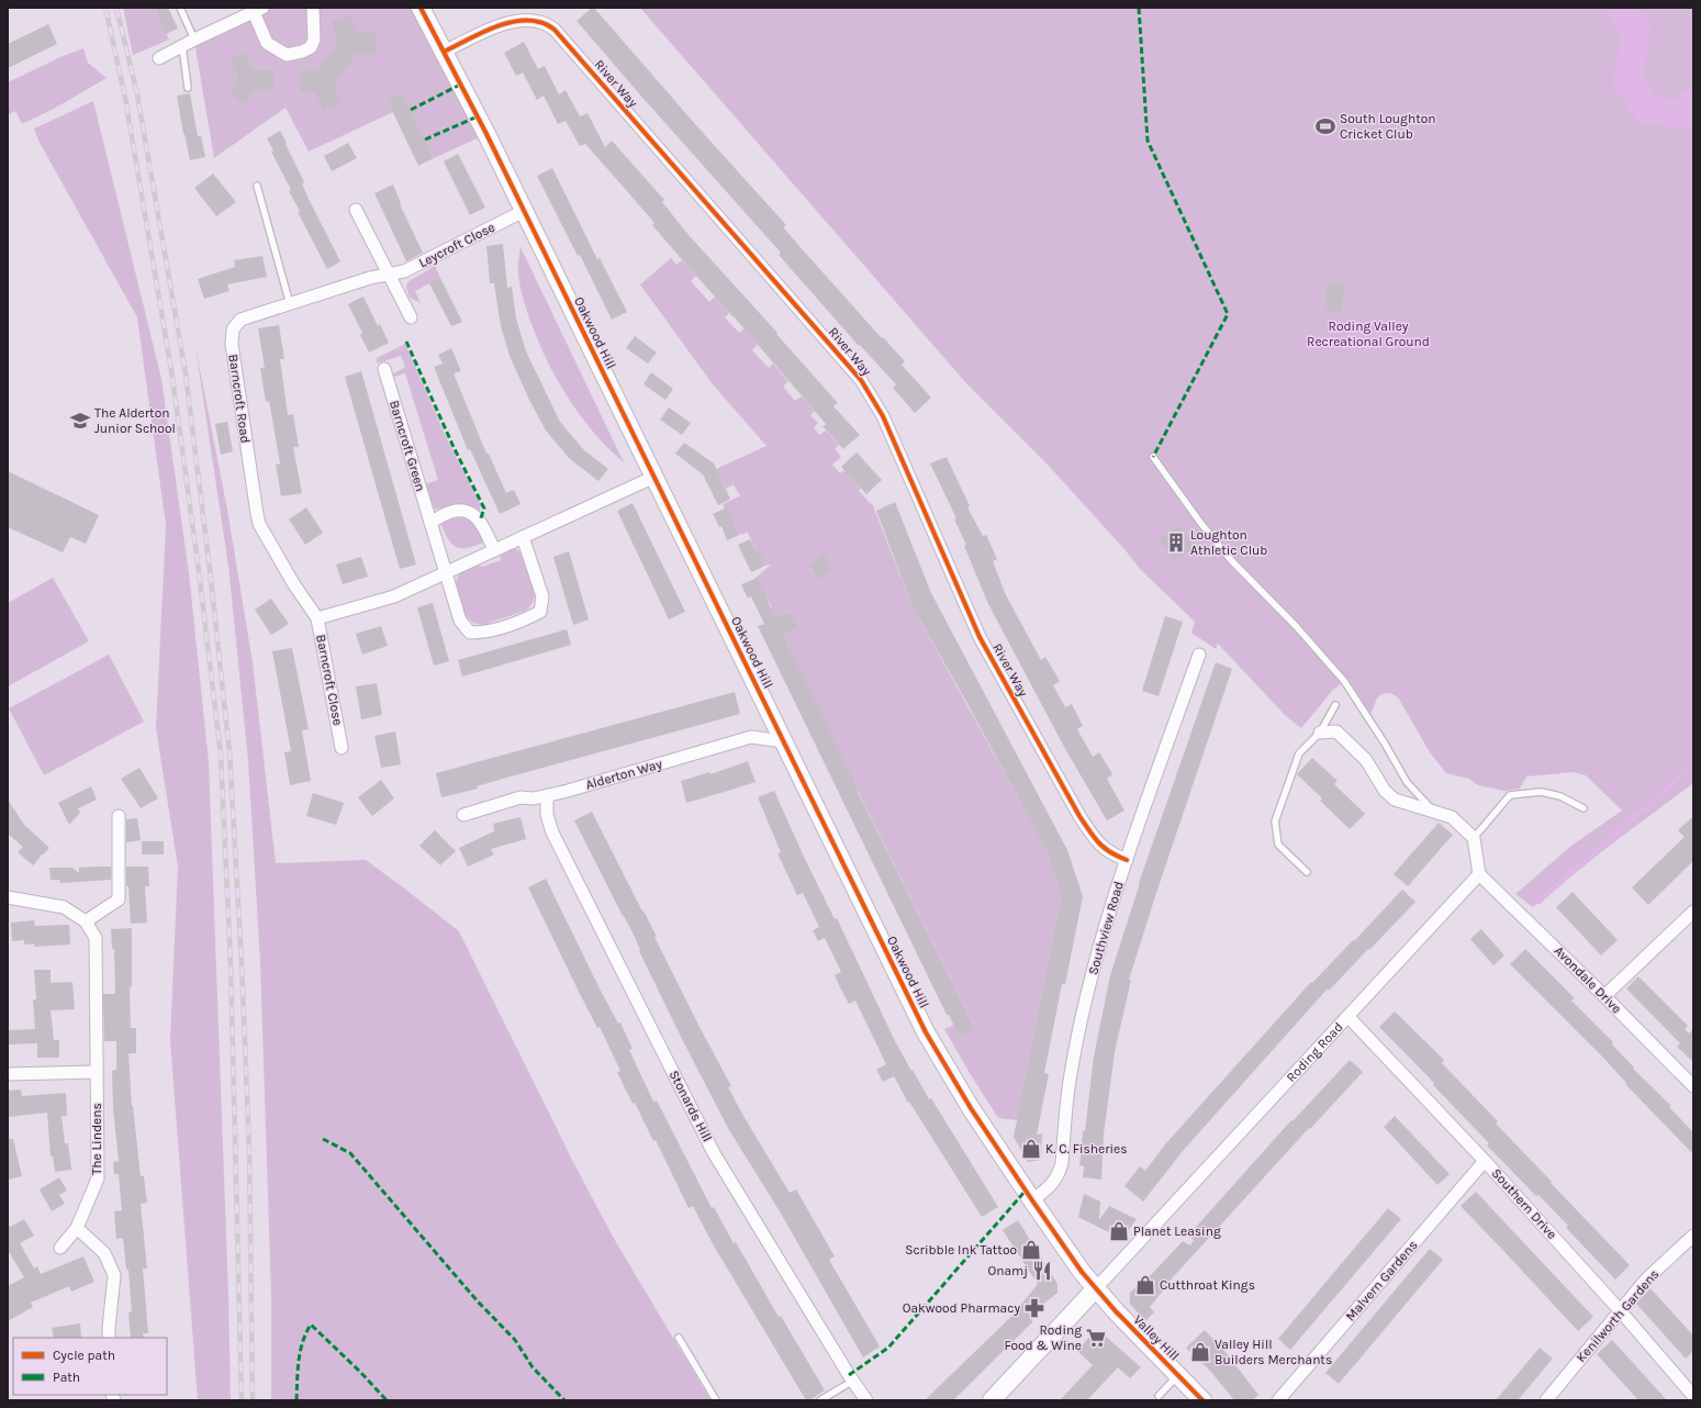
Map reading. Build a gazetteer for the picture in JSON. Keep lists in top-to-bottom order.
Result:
{
  "streets": {
    "street": [
      "River Way",
      "Leycroft Close",
      "Oakwood Hill",
      "Barncroft Road",
      "Barncroft Green",
      "Barncroft Close",
      "Alderton Way",
      "Southview Road",
      "Avondale Drive",
      "Roding Road",
      "Stonards Hill",
      "The Lindens",
      "Southern Drive",
      "Malvern Gardens",
      "Kenilworth Gardens",
      "Valley Hill"
    ]
  },
  "crossings": [
    ["River Way", "Oakwood Hill"],
    ["River Way", "Southview Road"],
    ["Leycroft Close", "Oakwood Hill"],
    ["Leycroft Close", "Barncroft Road"],
    ["Oakwood Hill", "Barncroft Close"],
    ["Oakwood Hill", "Alderton Way"],
    ["Oakwood Hill", "Southview Road"],
    ["Oakwood Hill", "Roding Road"],
    ["Oakwood Hill", "Valley Hill"],
    ["Barncroft Road", "Barncroft Close"],
    ["Barncroft Green", "Barncroft Close"],
    ["Alderton Way", "Stonards Hill"],
    ["Avondale Drive", "Roding Road"],
    ["Roding Road", "Southern Drive"],
    ["Roding Road", "Valley Hill"],
    ["Southern Drive", "Malvern Gardens"],
    ["Southern Drive", "Kenilworth Gardens"]
  ],
  "parks": ["Roding Valley Recreational Ground"],
  "places": {
    "sports": ["South Loughton Cricket Club"],
    "school or university": ["The Alderton Junior School"],
    "building": ["Loughton Athletic Club"],
    "shop": [
      "K. C. Fisheries",
      "Planet Leasing",
      "Scribble Ink Tattoo",
      "Cutthroat Kings",
      "Valley Hill Builders Merchants"
    ],
    "restaurant": ["Onamj"],
    "pharmacy": ["Oakwood Pharmacy"],
    "supermarket": ["Roding Food & Wine"]
  },
  "legend": ["Cycle path", "Path"]
}
